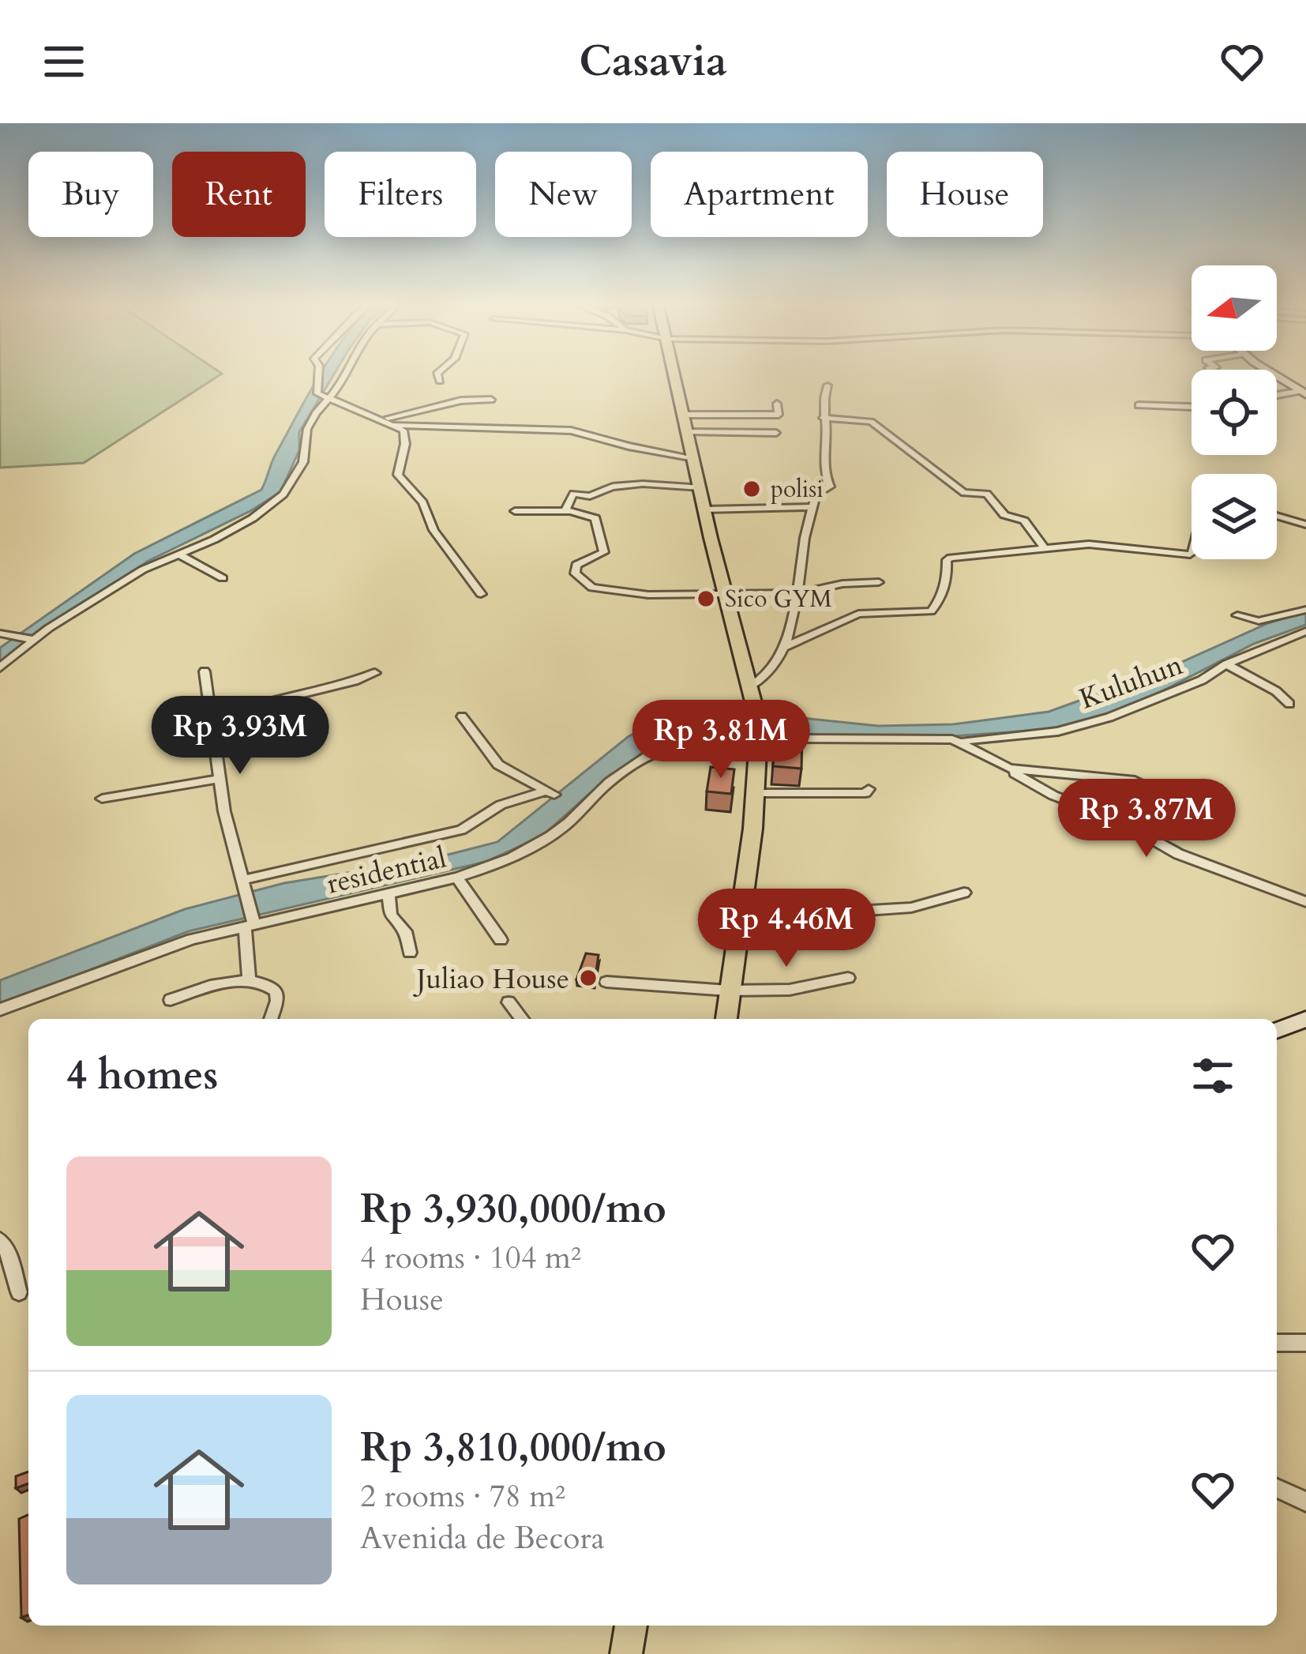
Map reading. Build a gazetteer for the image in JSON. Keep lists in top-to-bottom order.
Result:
{
  "streets": {
    "street": ["Kuluhun", "residential"]
  },
  "crossings": [
    ["Kuluhun", "residential"]
  ],
  "places": ["polisi", "Sico GYM", "Juliao House"],
  "north": "left",
  "page": {
    "header": "Casavia",
    "chip": [
      "Buy",
      "Rent",
      "Filters",
      "New",
      "Apartment",
      "House"
    ],
    "price": [
      "Rp 3.93M",
      "Rp 3.81M",
      "Rp 3.87M",
      "Rp 4.46M"
    ],
    "heading": "4 homes",
    "list": [
      {
        "name": "Rp 3,930,000/mo",
        "note": "4 rooms · 104 m² · House"
      },
      {
        "name": "Rp 3,810,000/mo",
        "note": "2 rooms · 78 m² · Avenida de Becora"
      }
    ]
  }
}
